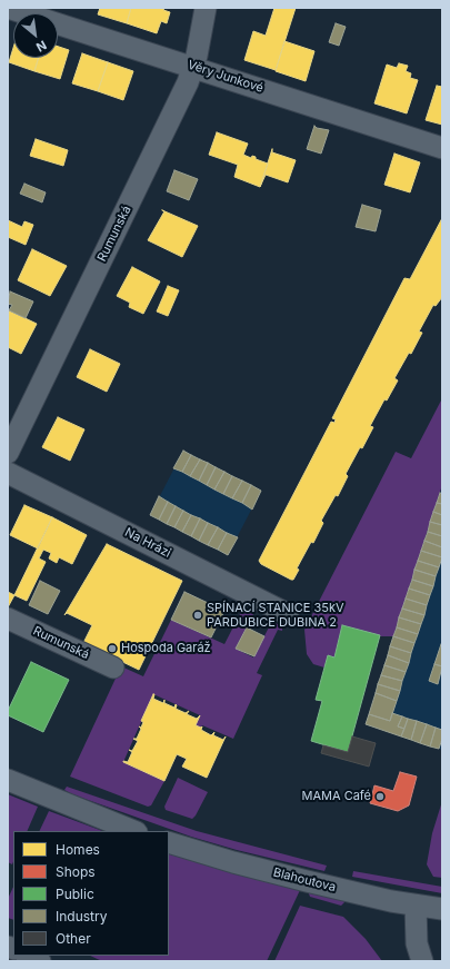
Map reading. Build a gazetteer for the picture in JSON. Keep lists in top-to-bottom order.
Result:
{
  "streets": {
    "street": [
      "Věry Junkové",
      "Rumunská",
      "Na Hrázi",
      "Blahoutova"
    ]
  },
  "crossings": [
    ["Věry Junkové", "Rumunská"]
  ],
  "places": ["SPÍNACÍ STANICE 35kV PARDUBICE DUBINA 2", "Hospoda Garáž", "MAMA Café"],
  "legend": [
    "Homes",
    "Shops",
    "Public",
    "Industry",
    "Other"
  ],
  "north": "bottom right"
}
